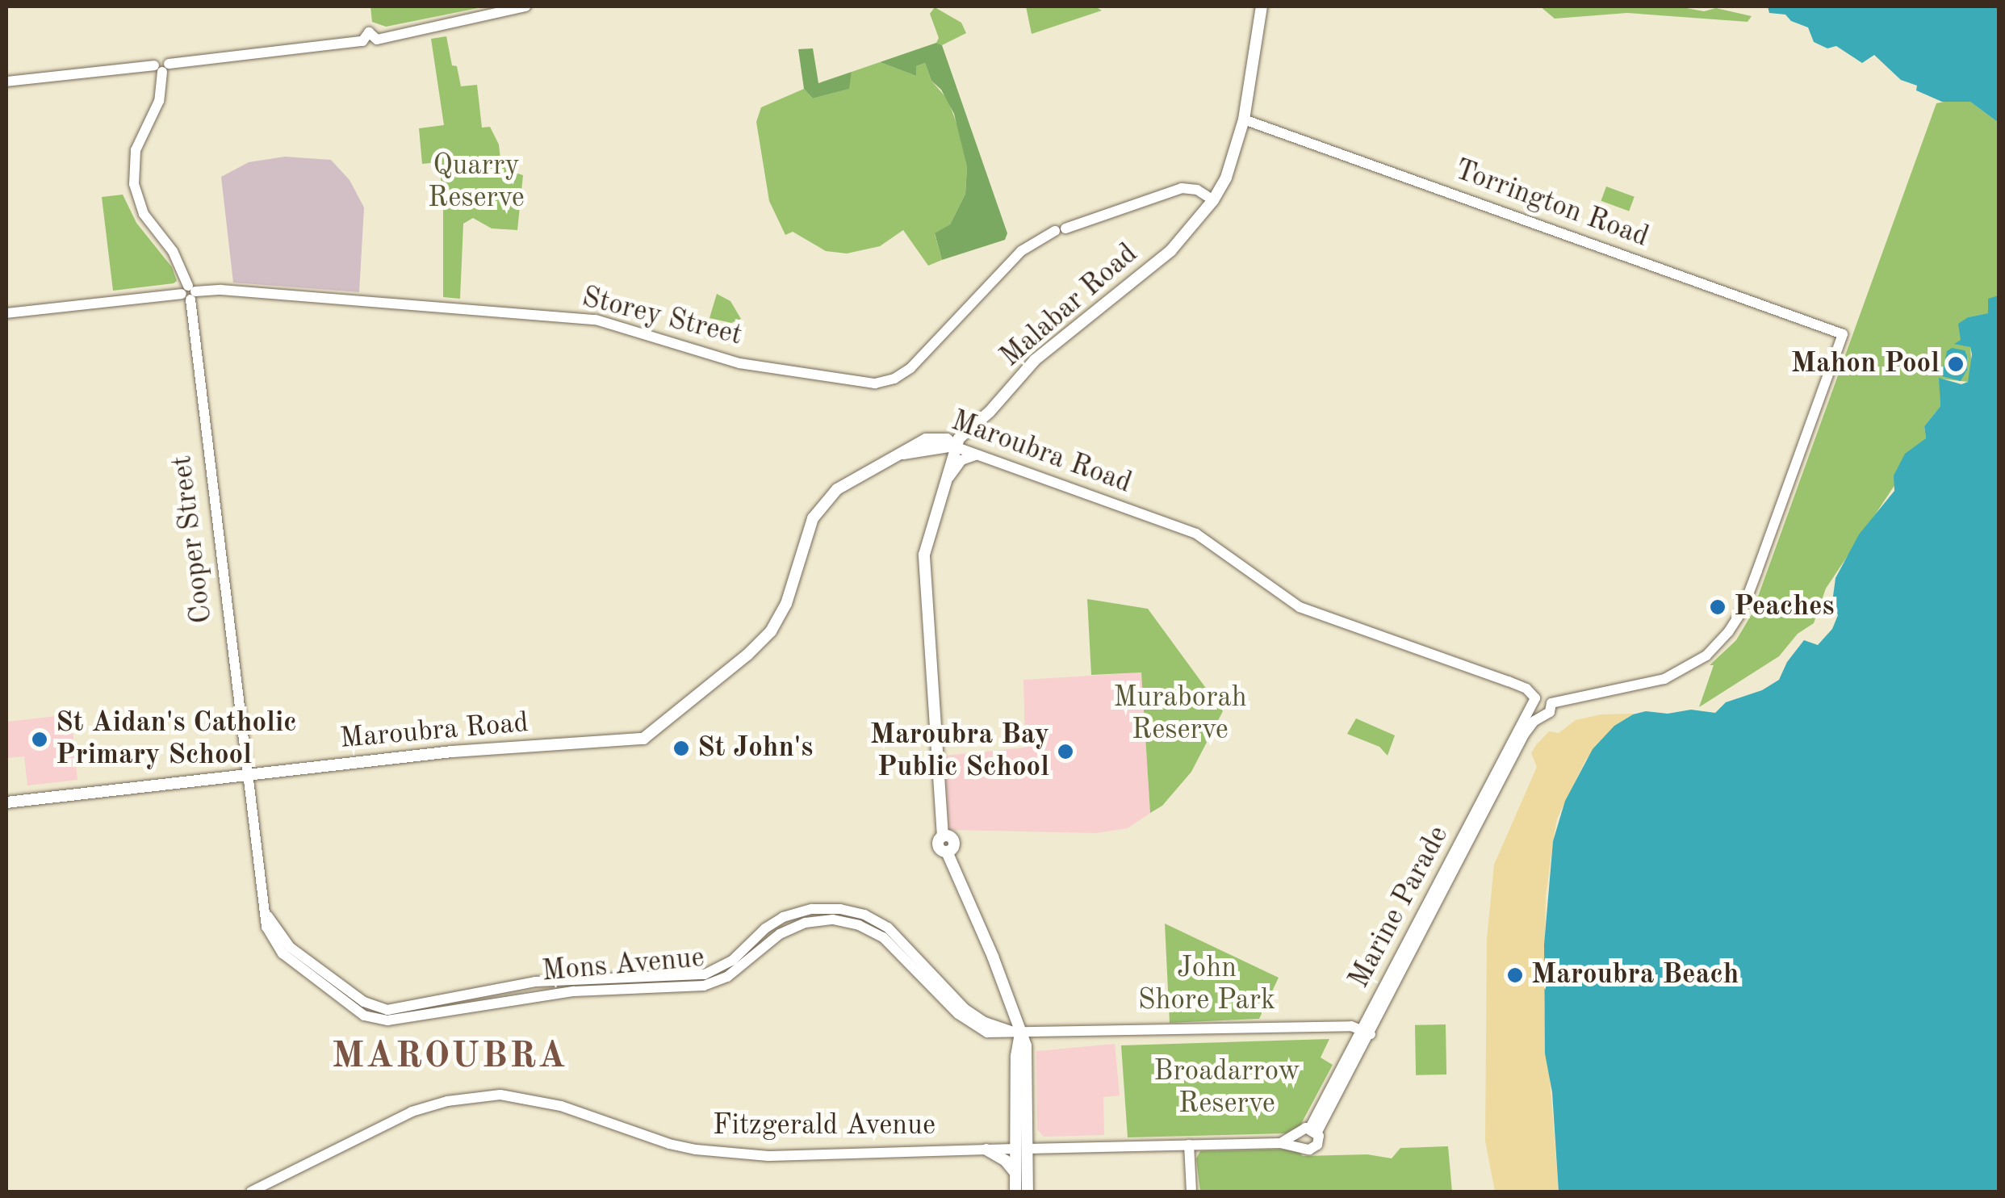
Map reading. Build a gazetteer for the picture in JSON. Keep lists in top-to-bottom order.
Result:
{
  "streets": {
    "main road": ["Malabar Road", "Maroubra Road"],
    "street": [
      "Torrington Road",
      "Storey Street",
      "Cooper Street",
      "Marine Parade",
      "Mons Avenue",
      "Fitzgerald Avenue"
    ]
  },
  "crossings": [
    ["Torrington Road", "Malabar Road"],
    ["Torrington Road", "Maroubra Road"],
    ["Torrington Road", "Marine Parade"],
    ["Malabar Road", "Storey Street"],
    ["Malabar Road", "Maroubra Road"],
    ["Malabar Road", "Mons Avenue"],
    ["Storey Street", "Cooper Street"],
    ["Maroubra Road", "Cooper Street"],
    ["Maroubra Road", "Marine Parade"],
    ["Maroubra Road", "Mons Avenue"],
    ["Cooper Street", "Mons Avenue"],
    ["Marine Parade", "Mons Avenue"],
    ["Marine Parade", "Fitzgerald Avenue"]
  ],
  "districts": ["MAROUBRA"],
  "parks": [
    "Quarry Reserve",
    "Muraborah Reserve",
    "John Shore Park",
    "Broadarrow Reserve"
  ],
  "places": [
    "Mahon Pool",
    "Peaches",
    "St Aidan's Catholic Primary School",
    "St John's",
    "Maroubra Bay Public School",
    "Maroubra Beach"
  ]
}
